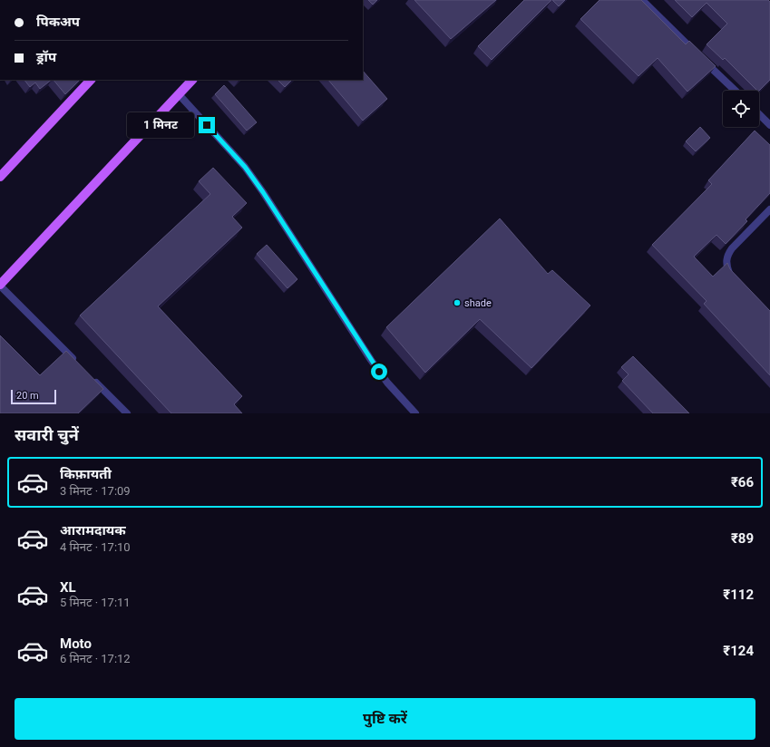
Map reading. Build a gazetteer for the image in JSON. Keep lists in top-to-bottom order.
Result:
{
  "places": ["shade"],
  "scale_bar": "20 m",
  "page": {
    "banner": ["पिकअप", "ड्रॉप"],
    "bubble": "1 मिनट",
    "scale": "20 m",
    "heading": "सवारी चुनें",
    "list": [
      {
        "name": "किफ़ायती",
        "note": "3 मिनट · 17:09",
        "value": "₹66"
      },
      {
        "name": "आरामदायक",
        "note": "4 मिनट · 17:10",
        "value": "₹89"
      },
      {
        "name": "XL",
        "note": "5 मिनट · 17:11",
        "value": "₹112"
      },
      {
        "name": "Moto",
        "note": "6 मिनट · 17:12",
        "value": "₹124"
      }
    ],
    "buttons": "पुष्टि करें"
  }
}
